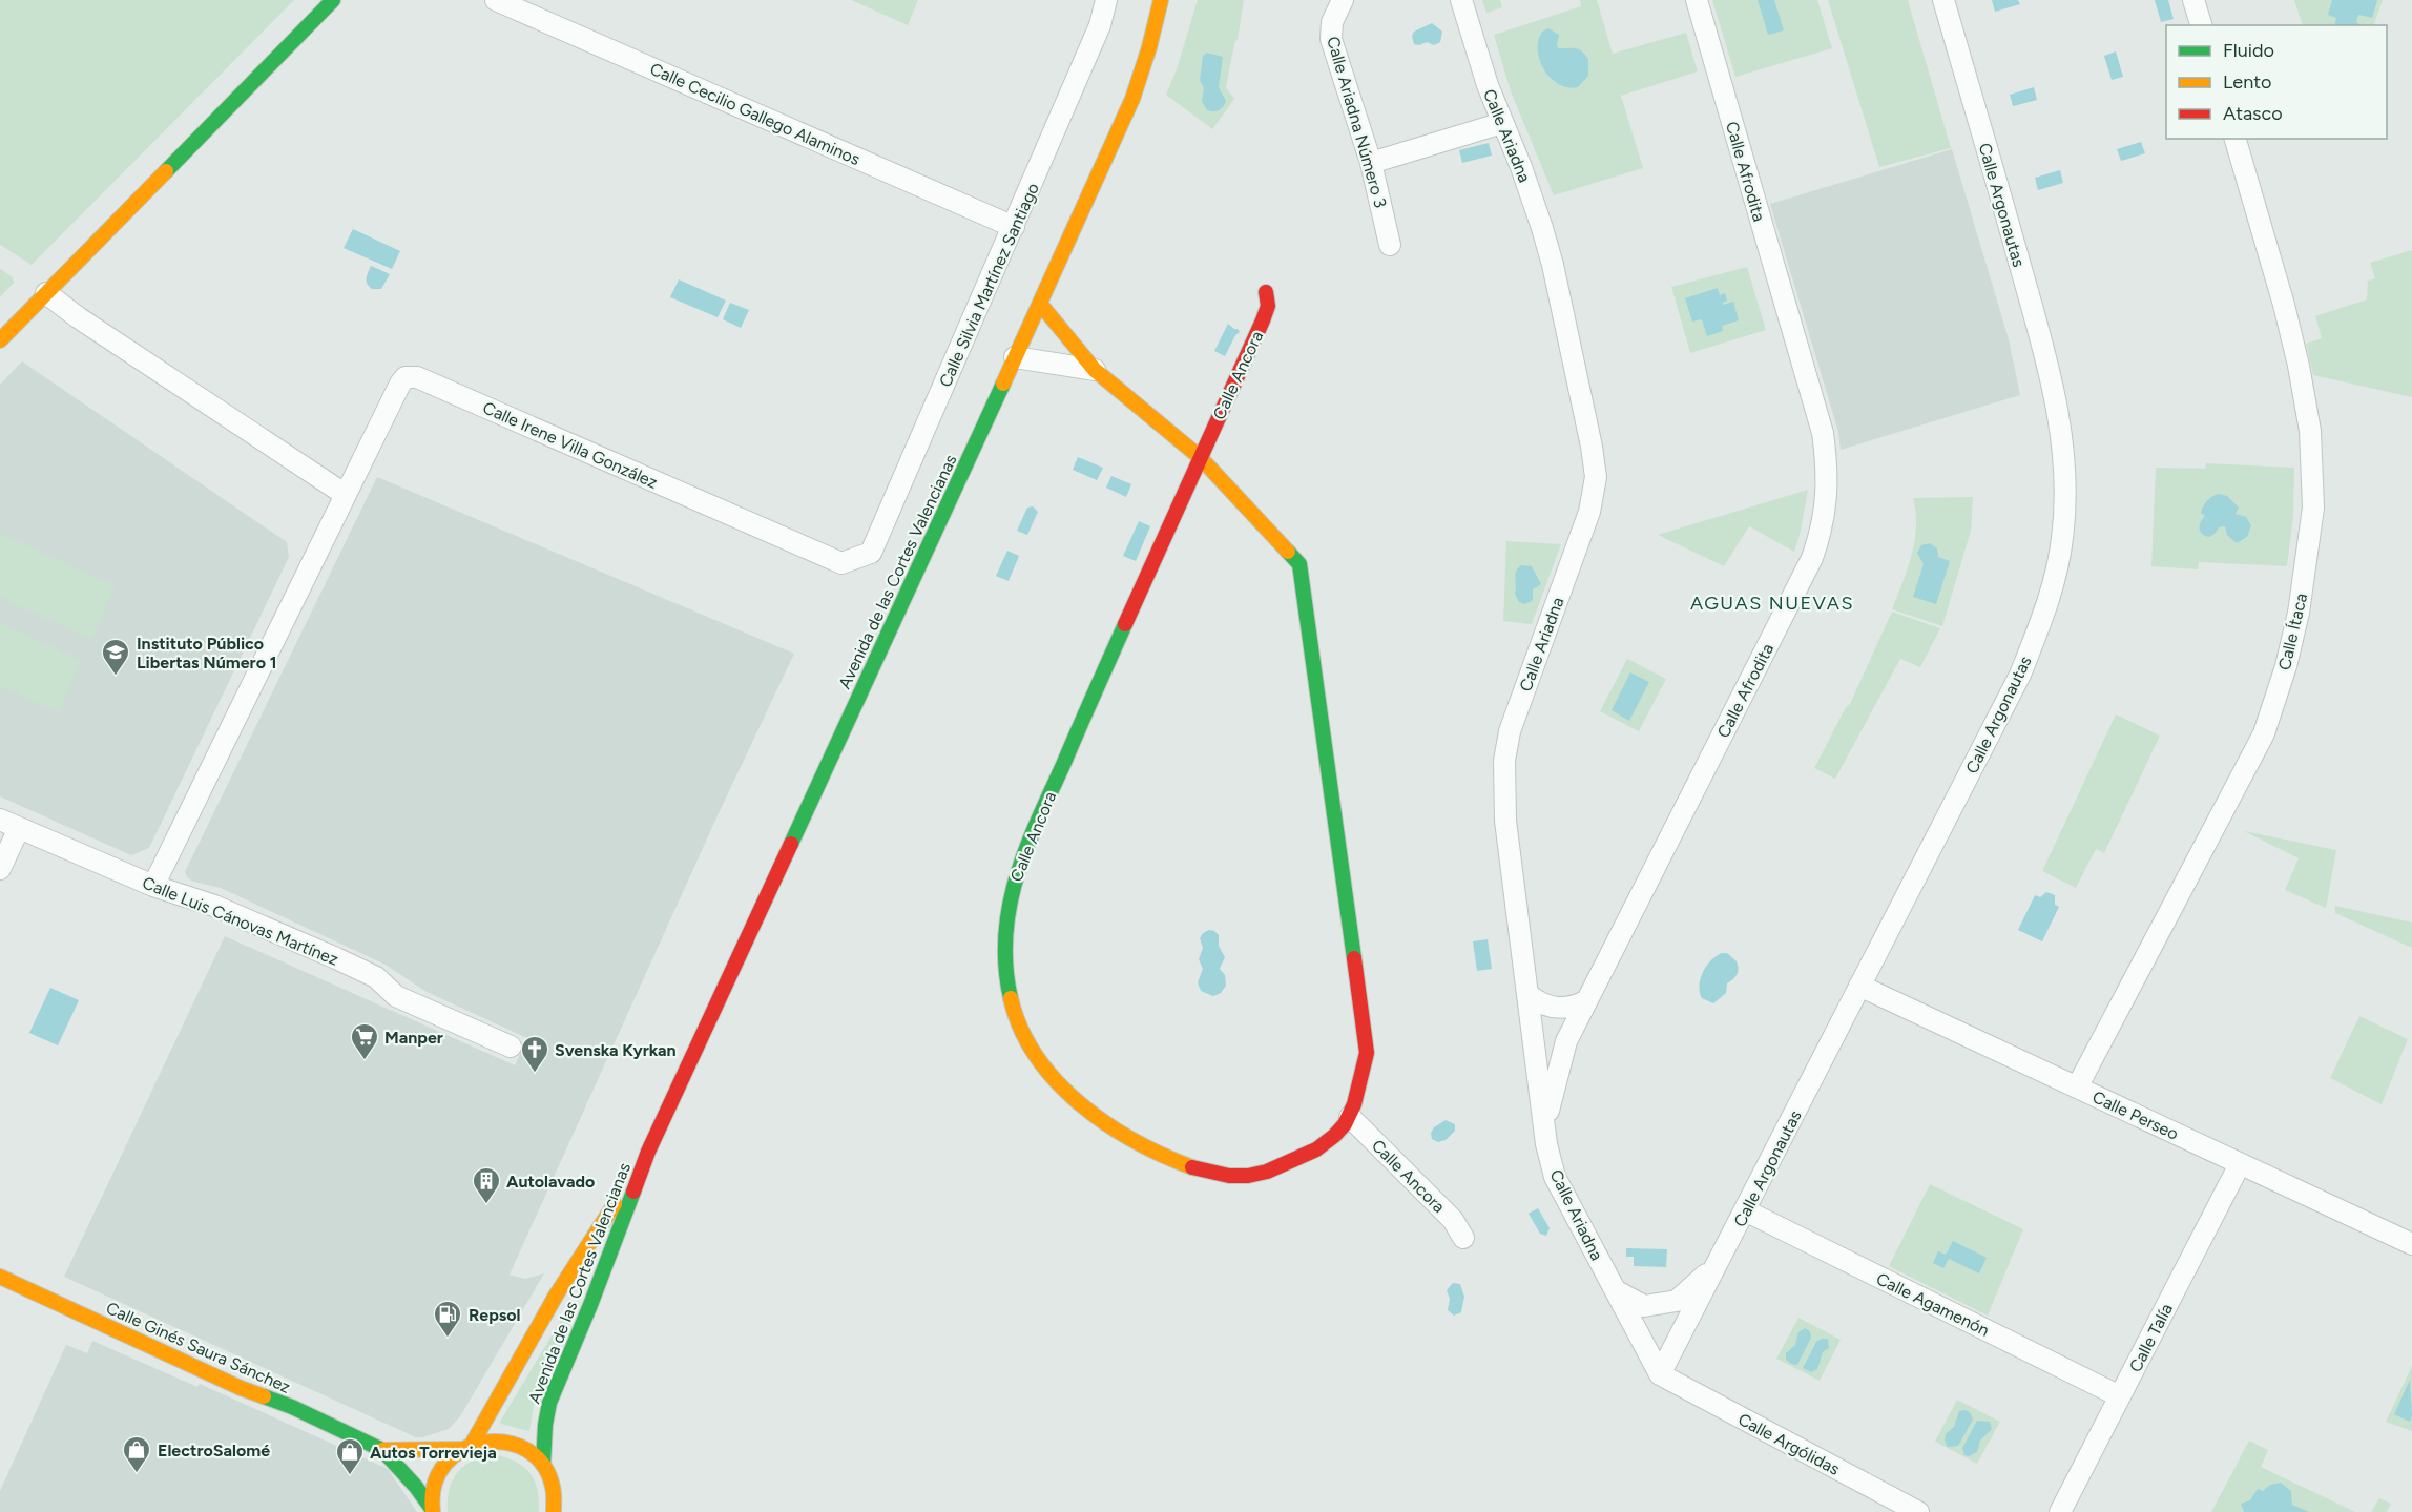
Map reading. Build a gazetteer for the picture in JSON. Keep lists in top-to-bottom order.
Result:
{
  "streets": {
    "street": [
      "Calle Cecilio Gallego Alaminos",
      "Calle Ariadna Número 3",
      "Calle Ariadna",
      "Calle Afrodita",
      "Calle Argonautas",
      "Calle Silvia Martínez Santiago",
      "Calle Ancora",
      "Calle Irene Villa González",
      "Avenida de las Cortes Valencianas",
      "Calle Ítaca",
      "Calle Luis Cánovas Martínez",
      "Calle Perseo",
      "Calle Agamenón",
      "Calle Talía",
      "Calle Ginés Saura Sánchez",
      "Calle Argólidas"
    ]
  },
  "crossings": [
    ["Calle Cecilio Gallego Alaminos", "Calle Silvia Martínez Santiago"],
    ["Calle Ariadna", "Calle Afrodita"],
    ["Calle Ariadna", "Calle Argonautas"],
    ["Calle Ariadna", "Calle Argólidas"],
    ["Calle Argonautas", "Calle Perseo"],
    ["Calle Argonautas", "Calle Agamenón"],
    ["Calle Argonautas", "Calle Argólidas"],
    ["Calle Silvia Martínez Santiago", "Calle Irene Villa González"],
    ["Calle Ancora", "Avenida de las Cortes Valencianas"],
    ["Calle Ítaca", "Calle Perseo"],
    ["Calle Perseo", "Calle Talía"],
    ["Calle Agamenón", "Calle Talía"]
  ],
  "districts": ["AGUAS NUEVAS"],
  "places": {
    "school or university": ["Instituto Público Libertas Número 1"],
    "supermarket": ["Manper"],
    "church": ["Svenska Kyrkan"],
    "building": ["Autolavado"],
    "fuel station": ["Repsol"],
    "shop": ["ElectroSalomé", "Autos Torrevieja"]
  },
  "legend": ["Fluido", "Lento", "Atasco"]
}
